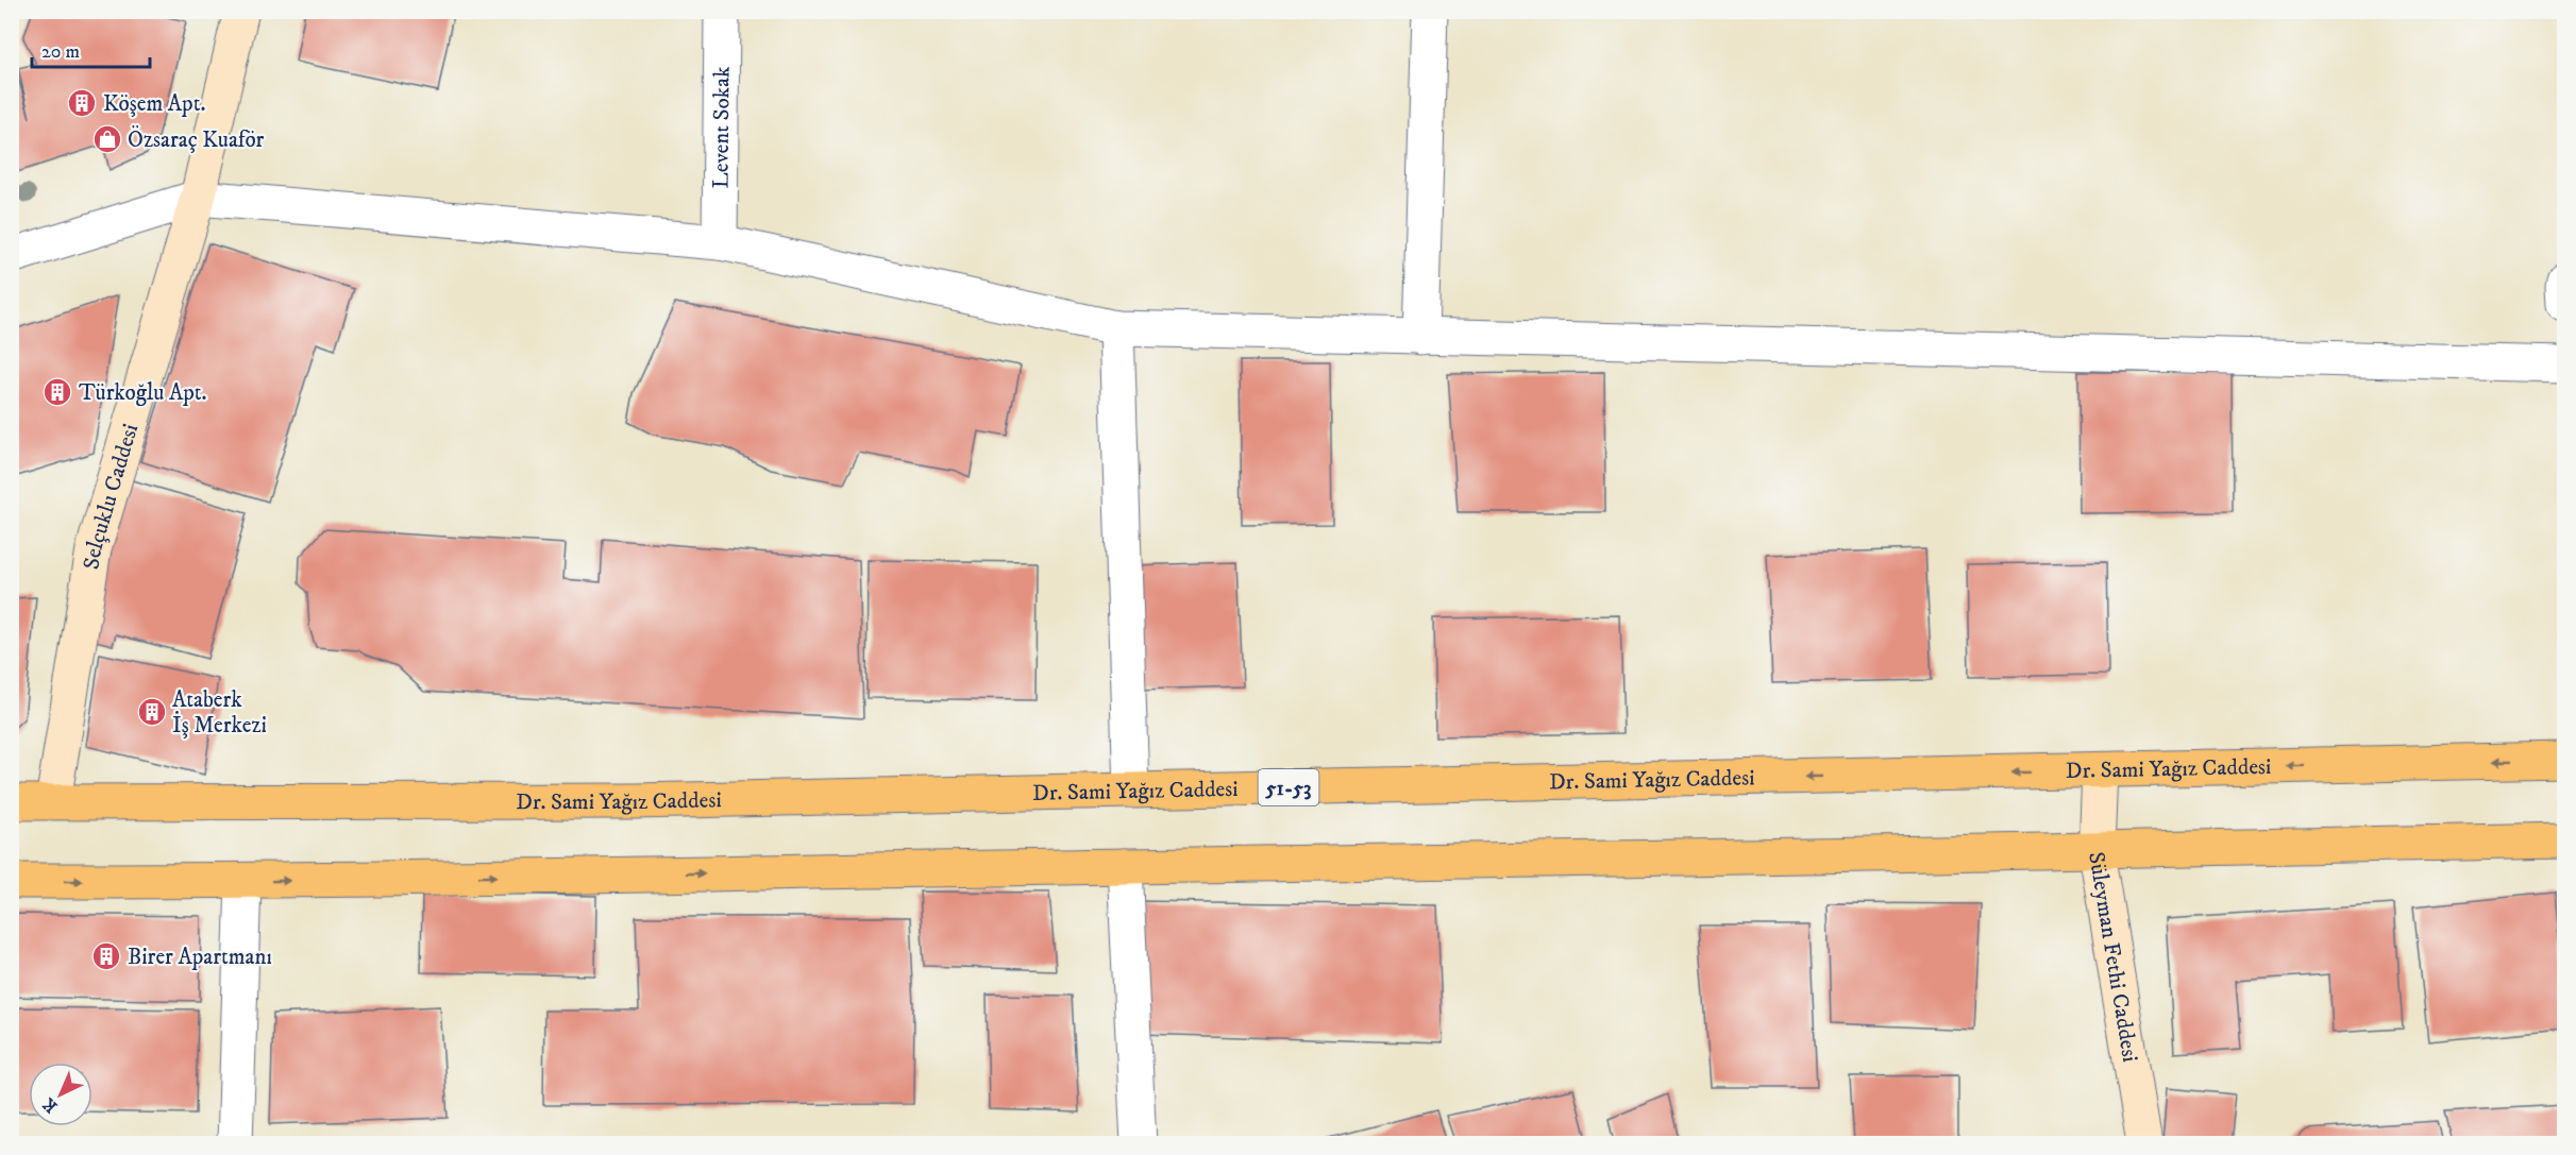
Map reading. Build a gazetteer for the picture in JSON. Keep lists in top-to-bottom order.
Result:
{
  "streets": {
    "main road": [
      "Selçuklu Caddesi",
      "Dr. Sami Yağız Caddesi",
      "51-53",
      "Süleyman Fethi Caddesi"
    ],
    "street": ["Levent Sokak"]
  },
  "crossings": [
    ["Selçuklu Caddesi", "Dr. Sami Yağız Caddesi"],
    ["Dr. Sami Yağız Caddesi", "Süleyman Fethi Caddesi"]
  ],
  "places": {
    "building": [
      "Köşem Apt.",
      "Türkoğlu Apt.",
      "Ataberk İş Merkezi",
      "Birer Apartmanı"
    ],
    "shop": ["Özsaraç Kuaför"]
  },
  "scale_bar": "20 m",
  "north": "bottom left"
}
